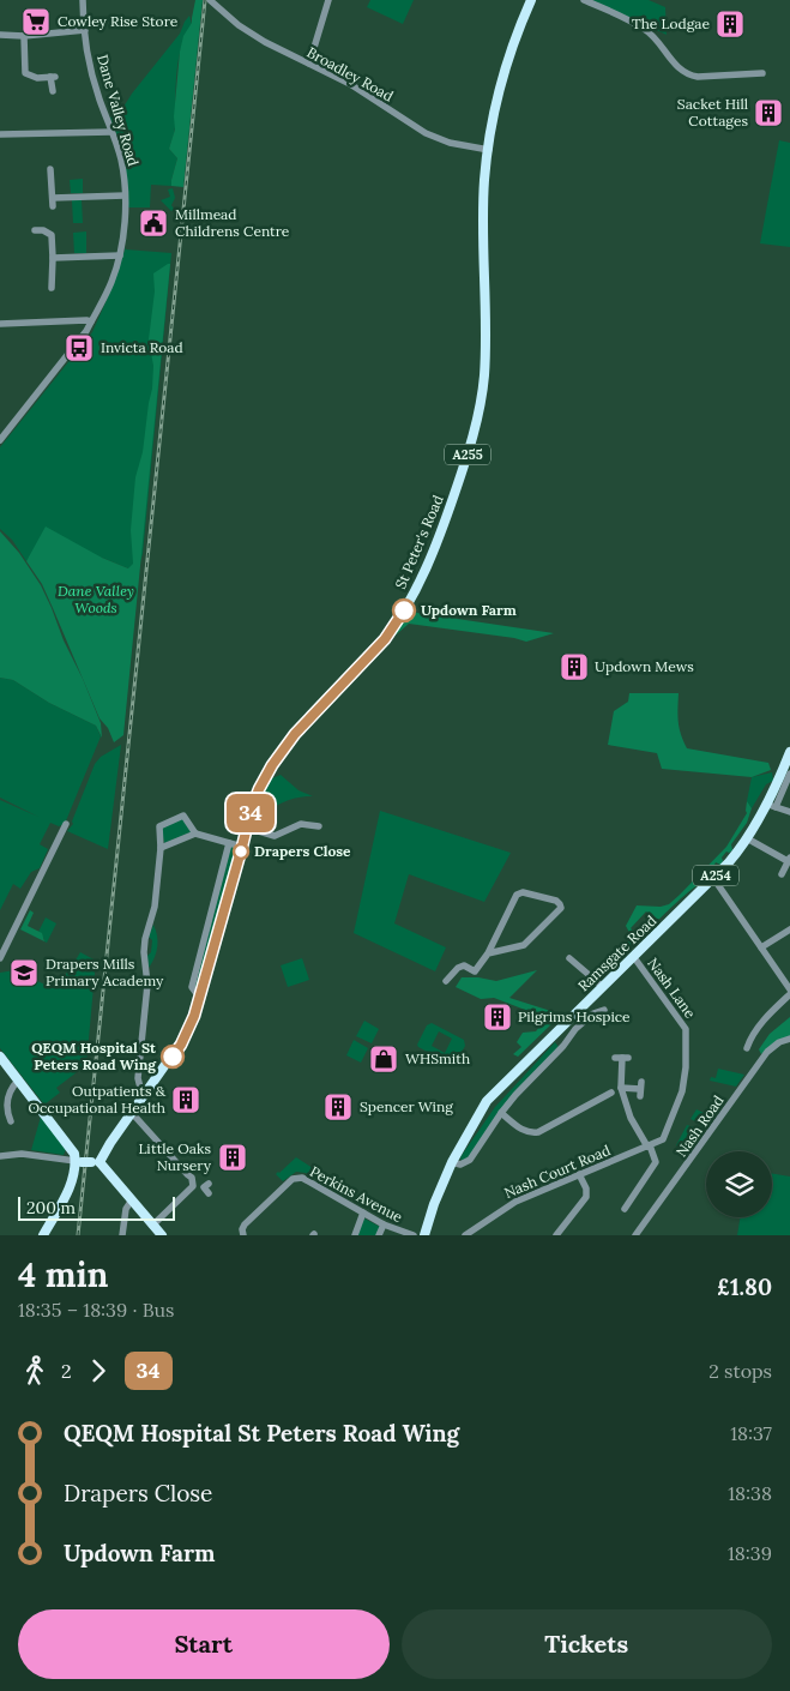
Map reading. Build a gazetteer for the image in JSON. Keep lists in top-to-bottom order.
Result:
{
  "streets": {
    "main road": [
      "A255",
      "St Peter's Road",
      "A254",
      "Ramsgate Road"
    ],
    "street": [
      "Broadley Road",
      "Dane Valley Road",
      "Nash Lane",
      "Nash Road",
      "Nash Court Road",
      "Perkins Avenue"
    ]
  },
  "crossings": [
    ["Broadley Road", "A255"],
    ["Broadley Road", "St Peter's Road"],
    ["A255", "St Peter's Road"],
    ["Ramsgate Road", "Nash Lane"],
    ["Nash Lane", "Nash Court Road"]
  ],
  "parks": ["Dane Valley Woods"],
  "places": {
    "supermarket": ["Cowley Rise Store"],
    "building": [
      "The Lodgae",
      "Sacket Hill Cottages",
      "Updown Mews",
      "Pilgrims Hospice",
      "Outpatients & Occupational Health",
      "Spencer Wing",
      "Little Oaks Nursery"
    ],
    "public building": ["Millmead Childrens Centre"],
    "bus stop": ["Invicta Road"],
    "other": ["Updown Farm", "Drapers Close", "QEQM Hospital St Peters Road Wing"],
    "school or university": ["Drapers Mills Primary Academy"],
    "shop": ["WHSmith"]
  },
  "lines": ["bus line 34"],
  "scale_bar": "200 m",
  "page": {
    "on_map": "34",
    "scale": "200 m",
    "heading": ["4 min", "18:35 – 18:39 · Bus", "£1.80"],
    "legs": ["2", "34", "2 stops"],
    "list": [
      {
        "name": "QEQM Hospital St Peters Road Wing",
        "value": "18:37"
      },
      {
        "name": "Drapers Close",
        "value": "18:38"
      },
      {
        "name": "Updown Farm",
        "value": "18:39"
      }
    ],
    "buttons": ["Start", "Tickets"]
  }
}
